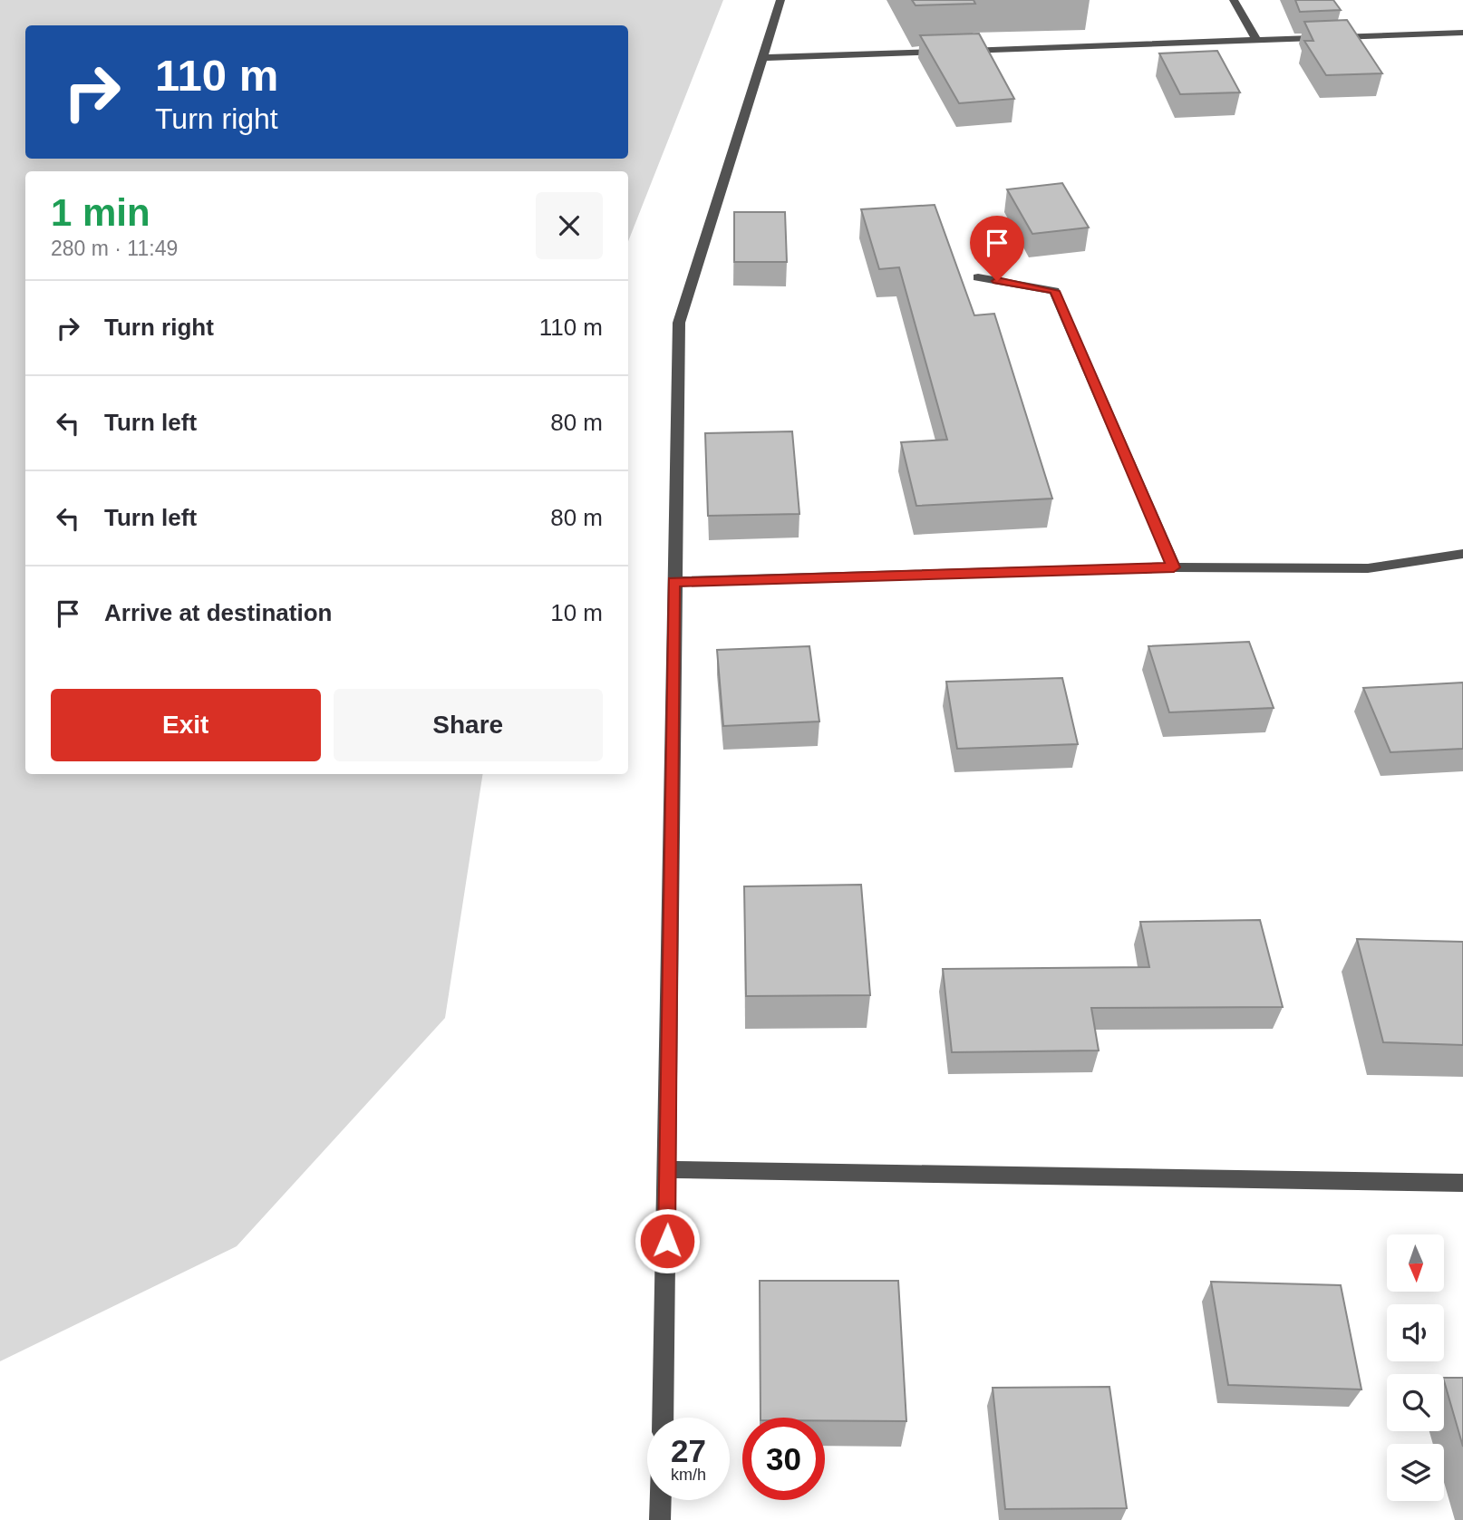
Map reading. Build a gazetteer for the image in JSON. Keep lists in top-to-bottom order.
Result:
{
  "north": "bottom",
  "page": {
    "turn": ["110 m", "Turn right"],
    "heading": ["1 min", "280 m · 11:49"],
    "list": [
      {
        "name": "Turn right",
        "value": "110 m"
      },
      {
        "name": "Turn left",
        "value": "80 m"
      },
      {
        "name": "Turn left",
        "value": "80 m"
      },
      {
        "name": "Arrive at destination",
        "value": "10 m"
      }
    ],
    "buttons": ["Exit", "Share"],
    "speed": "27 km/h",
    "limit": "30"
  }
}
